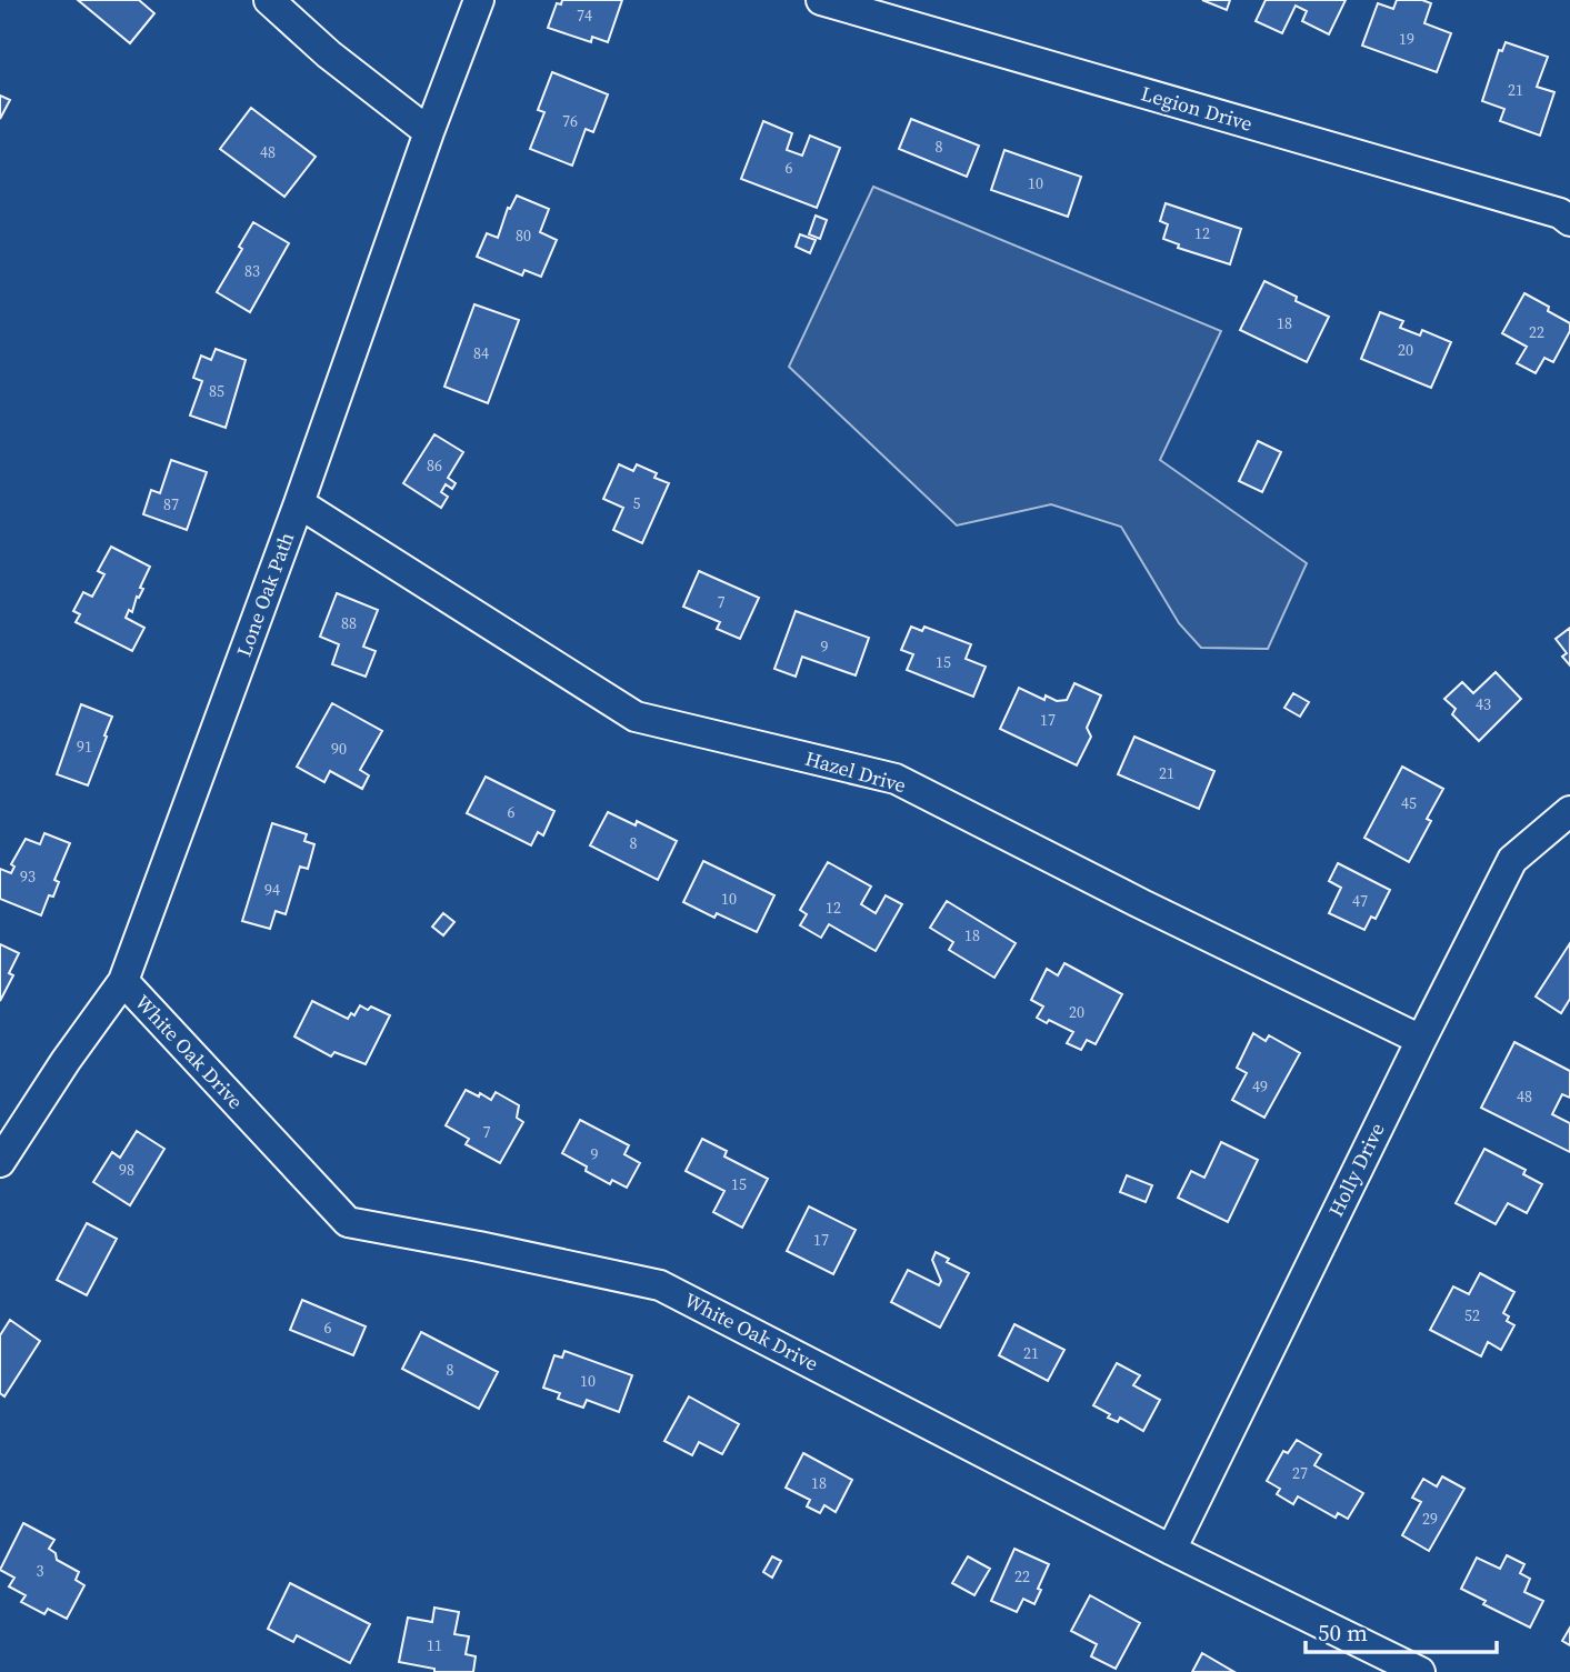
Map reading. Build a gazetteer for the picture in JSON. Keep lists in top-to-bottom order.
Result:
{
  "streets": {
    "street": [
      "Legion Drive",
      "Lone Oak Path",
      "Hazel Drive",
      "White Oak Drive",
      "Holly Drive"
    ]
  },
  "crossings": [
    ["Lone Oak Path", "Hazel Drive"],
    ["Lone Oak Path", "White Oak Drive"],
    ["Hazel Drive", "Holly Drive"],
    ["White Oak Drive", "Holly Drive"]
  ],
  "house_numbers": [
    "74",
    "19",
    "21",
    "76",
    "8",
    "48",
    "6",
    "10",
    "12",
    "80",
    "83",
    "18",
    "22",
    "20",
    "84",
    "85",
    "86",
    "5",
    "87",
    "7",
    "88",
    "9",
    "15",
    "43",
    "17",
    "91",
    "90",
    "21",
    "45",
    "6",
    "8",
    "93",
    "94",
    "10",
    "47",
    "12",
    "18",
    "20",
    "49",
    "48",
    "7",
    "9",
    "98",
    "15",
    "17",
    "52",
    "6",
    "21",
    "8",
    "10",
    "27",
    "18",
    "29",
    "3",
    "22",
    "11"
  ],
  "scale_bar": "50 m"
}
